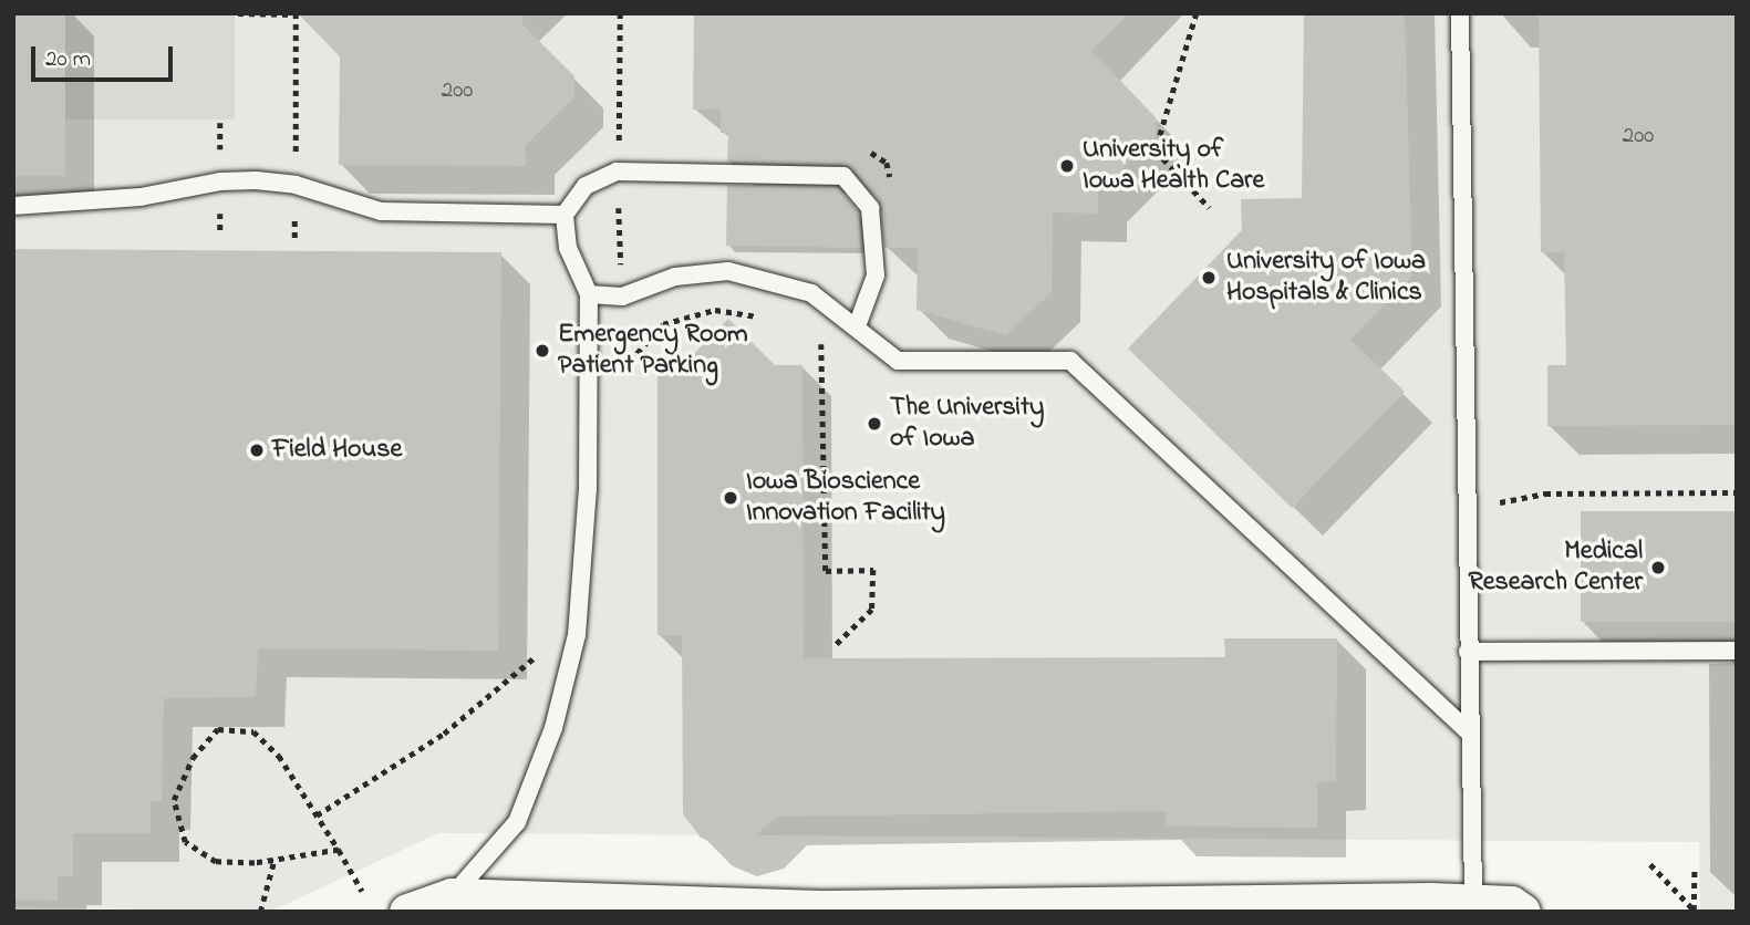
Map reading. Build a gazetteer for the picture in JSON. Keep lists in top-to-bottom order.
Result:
{
  "places": [
    "University of Iowa Health Care",
    "University of Iowa Hospitals & Clinics",
    "Emergency Room Patient Parking",
    "The University of Iowa",
    "Field House",
    "Iowa Bioscience Innovation Facility",
    "Medical Research Center"
  ],
  "house_numbers": ["200", "200"],
  "scale_bar": "20 m"
}
